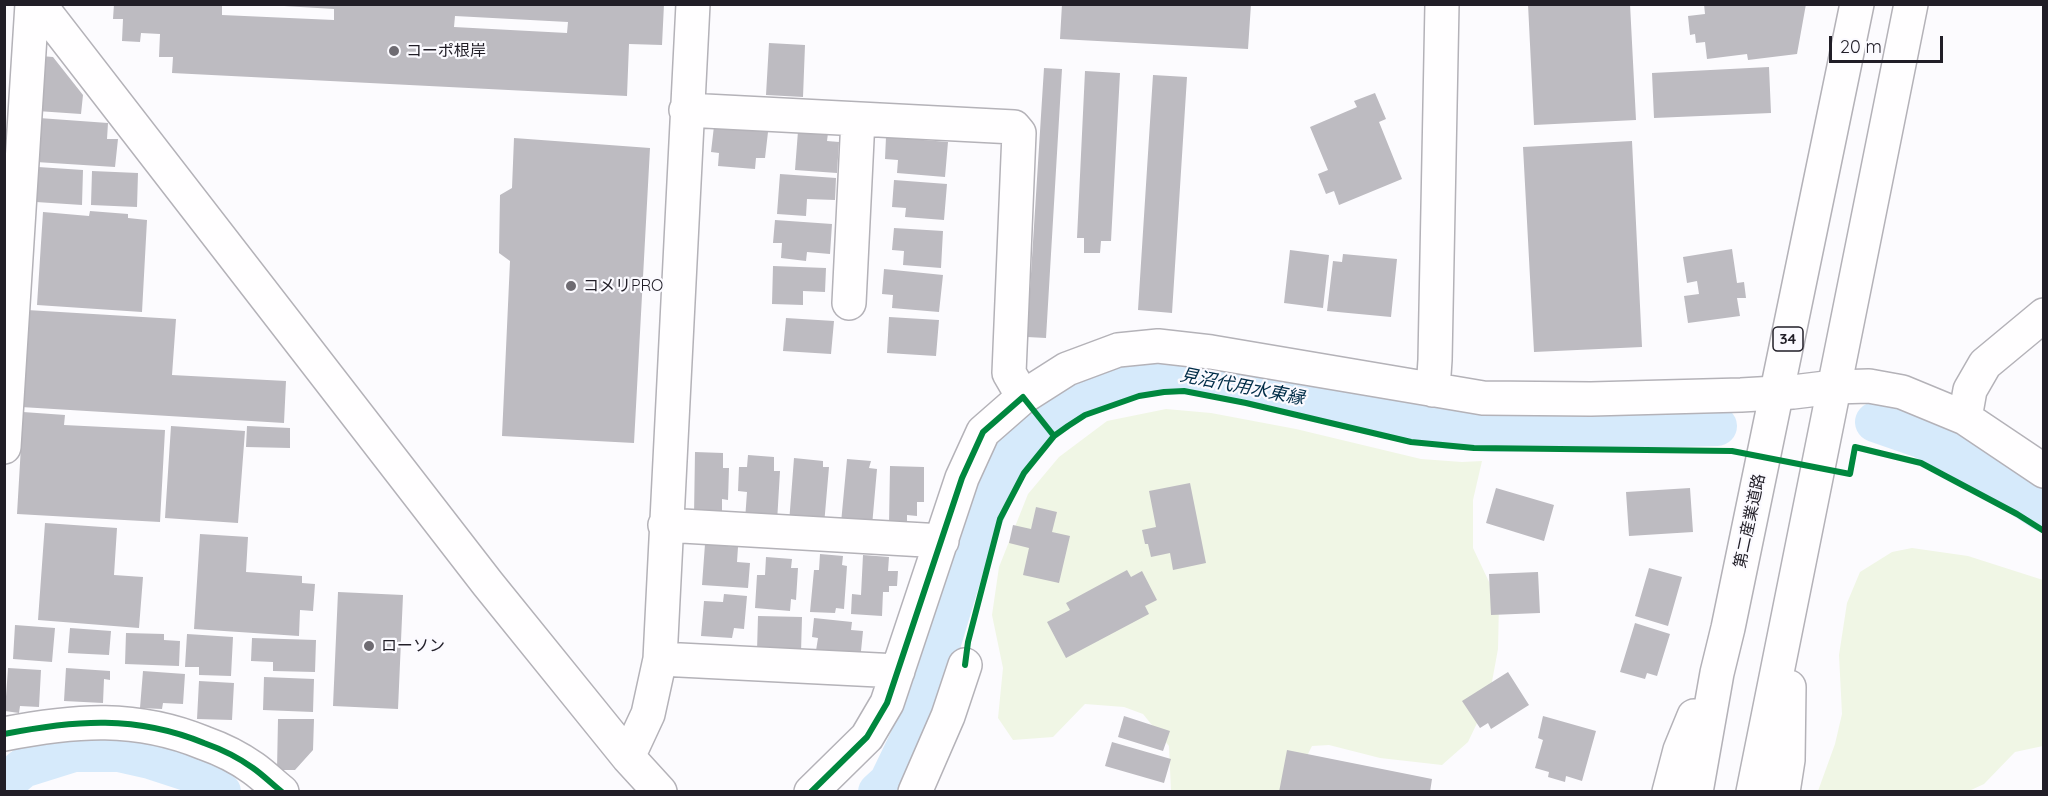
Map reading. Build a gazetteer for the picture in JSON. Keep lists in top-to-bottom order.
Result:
{
  "streets": {
    "street": ["34", "第二産業道路"]
  },
  "crossings": [
    ["34", "第二産業道路"]
  ],
  "water": ["見沼代用水東縁"],
  "places": ["コーポ根岸", "コメリPRO", "ローソン"],
  "scale_bar": "20 m"
}
